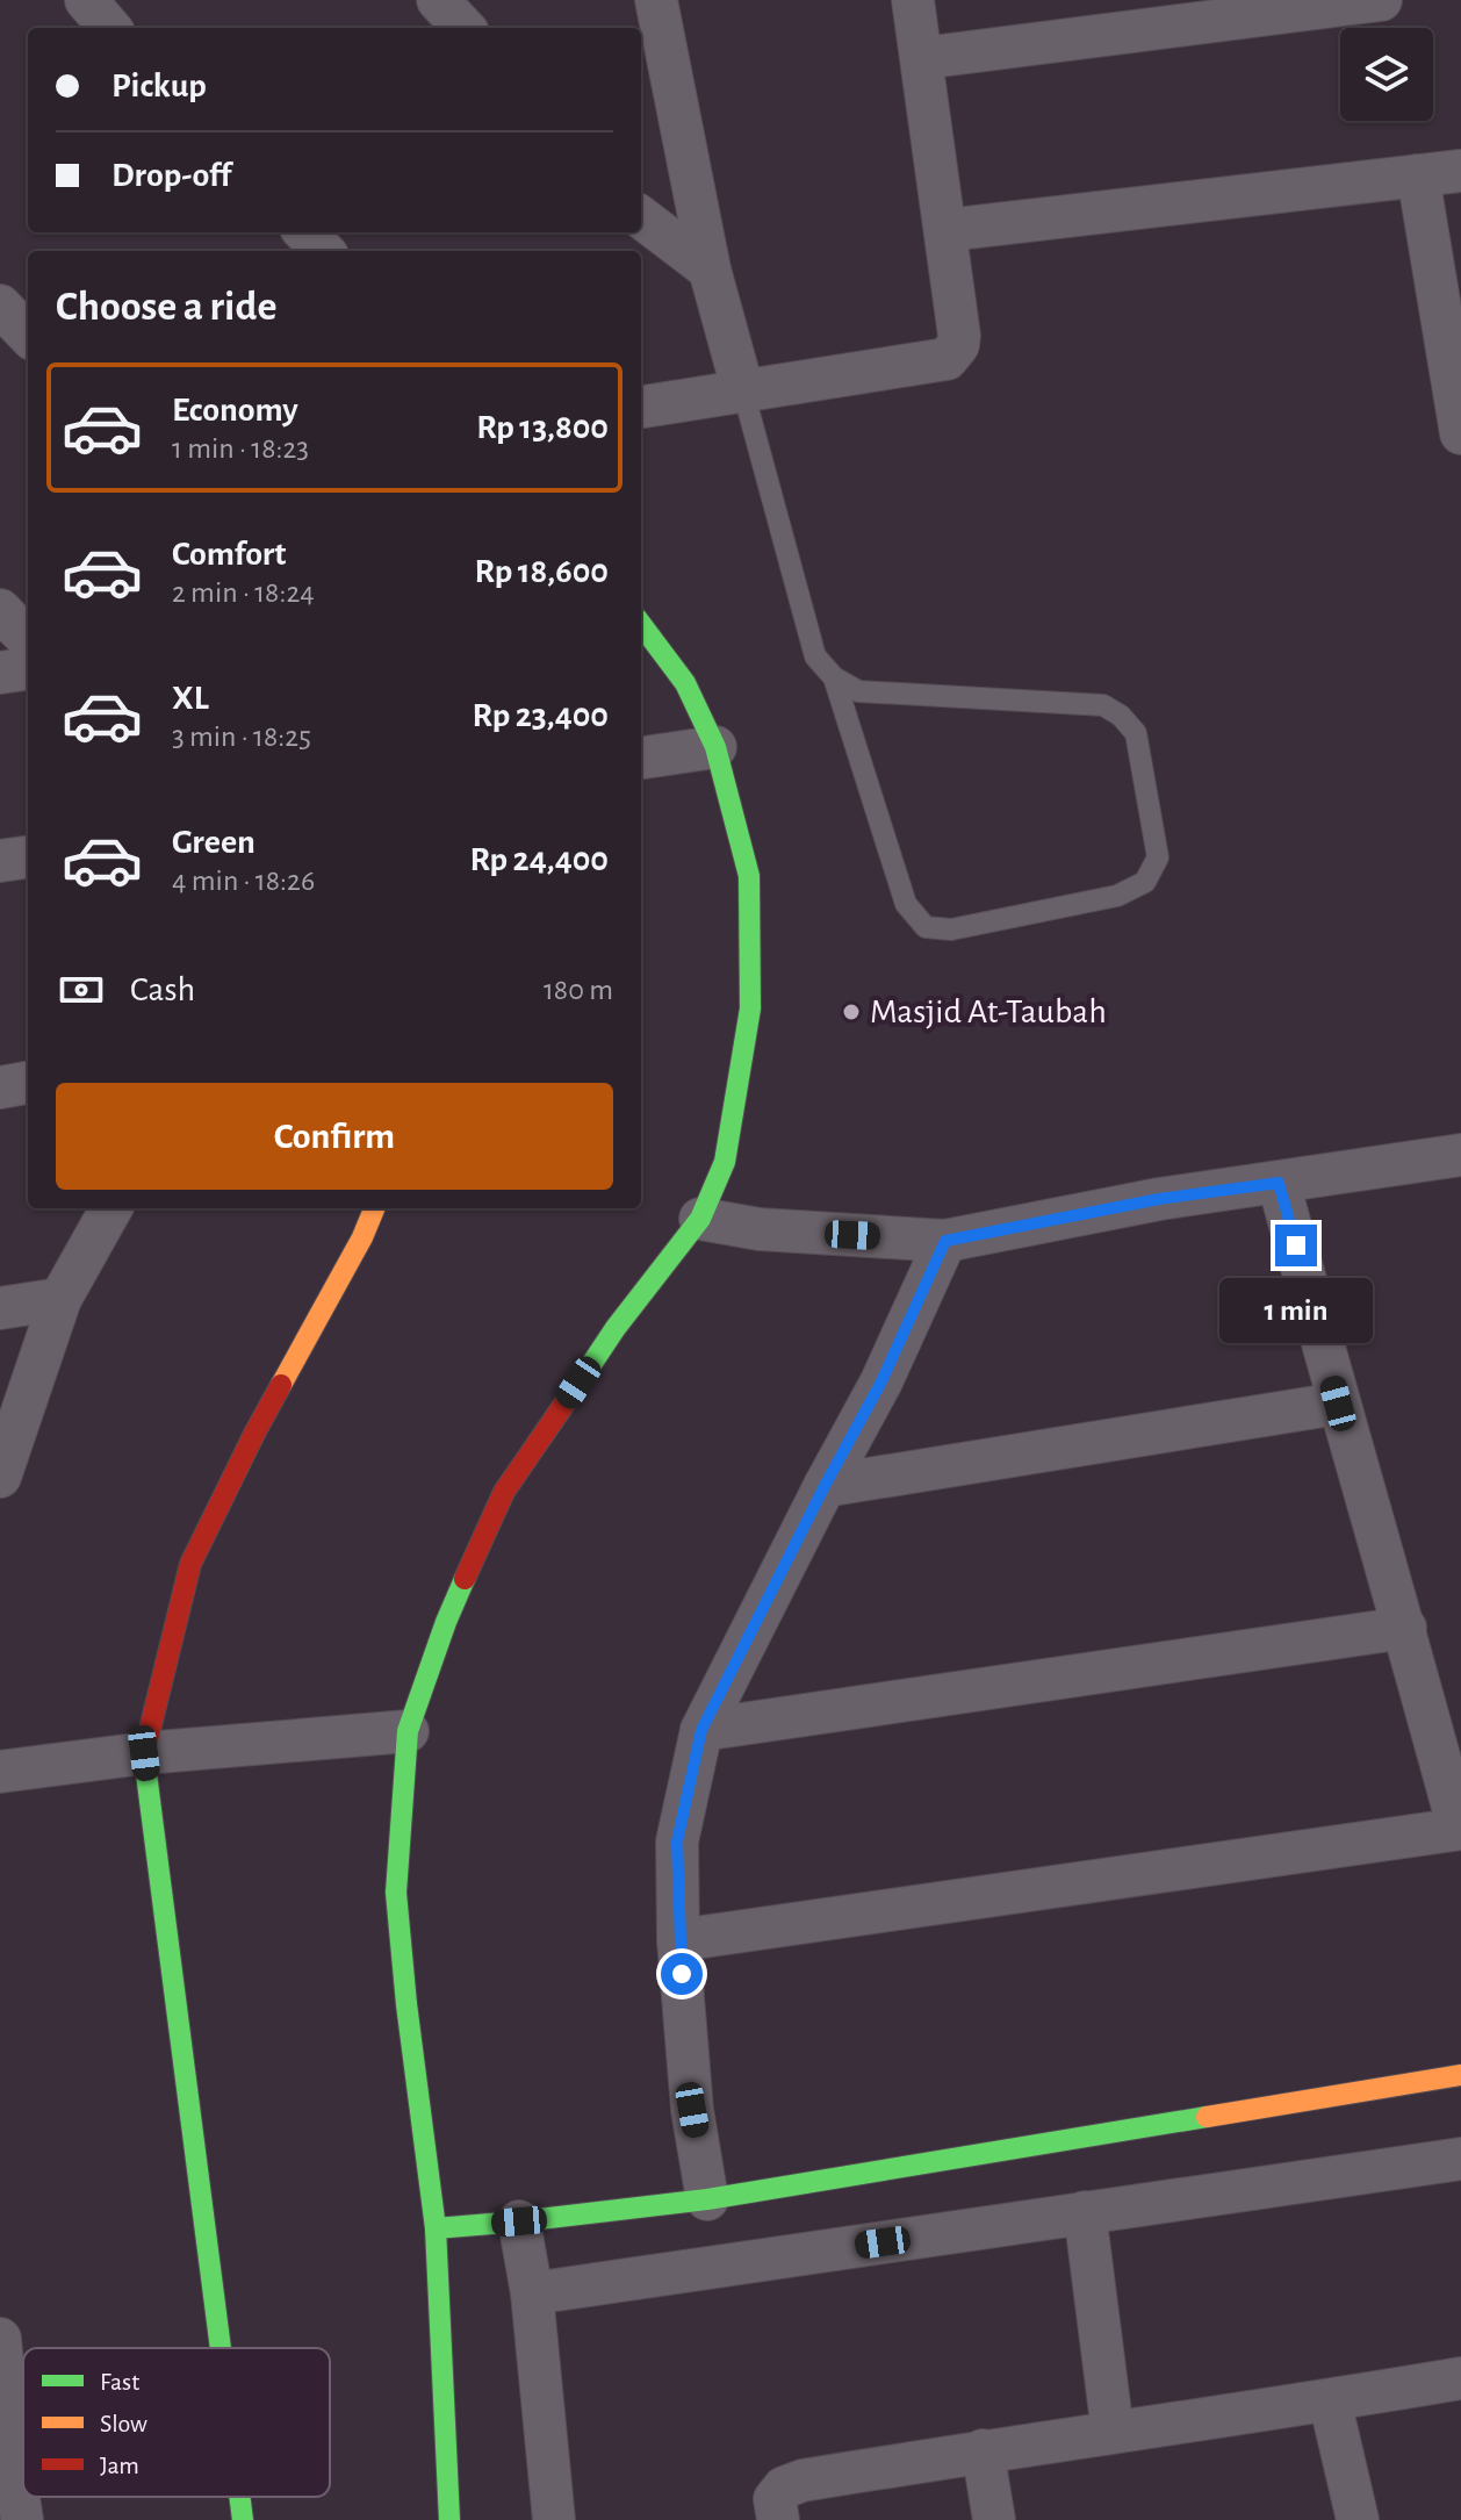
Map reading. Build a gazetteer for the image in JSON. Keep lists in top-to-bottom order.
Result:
{
  "places": ["Masjid At-Taubah"],
  "legend": ["Fast", "Slow", "Jam"],
  "page": {
    "banner": ["Pickup", "Drop-off"],
    "heading": "Choose a ride",
    "list": [
      {
        "name": "Economy",
        "note": "1 min · 18:23",
        "value": "Rp 13,800"
      },
      {
        "name": "Comfort",
        "note": "2 min · 18:24",
        "value": "Rp 18,600"
      },
      {
        "name": "XL",
        "note": "3 min · 18:25",
        "value": "Rp 23,400"
      },
      {
        "name": "Green",
        "note": "4 min · 18:26",
        "value": "Rp 24,400"
      }
    ],
    "pay": ["Cash", "180 m"],
    "buttons": "Confirm",
    "bubble": "1 min"
  }
}
